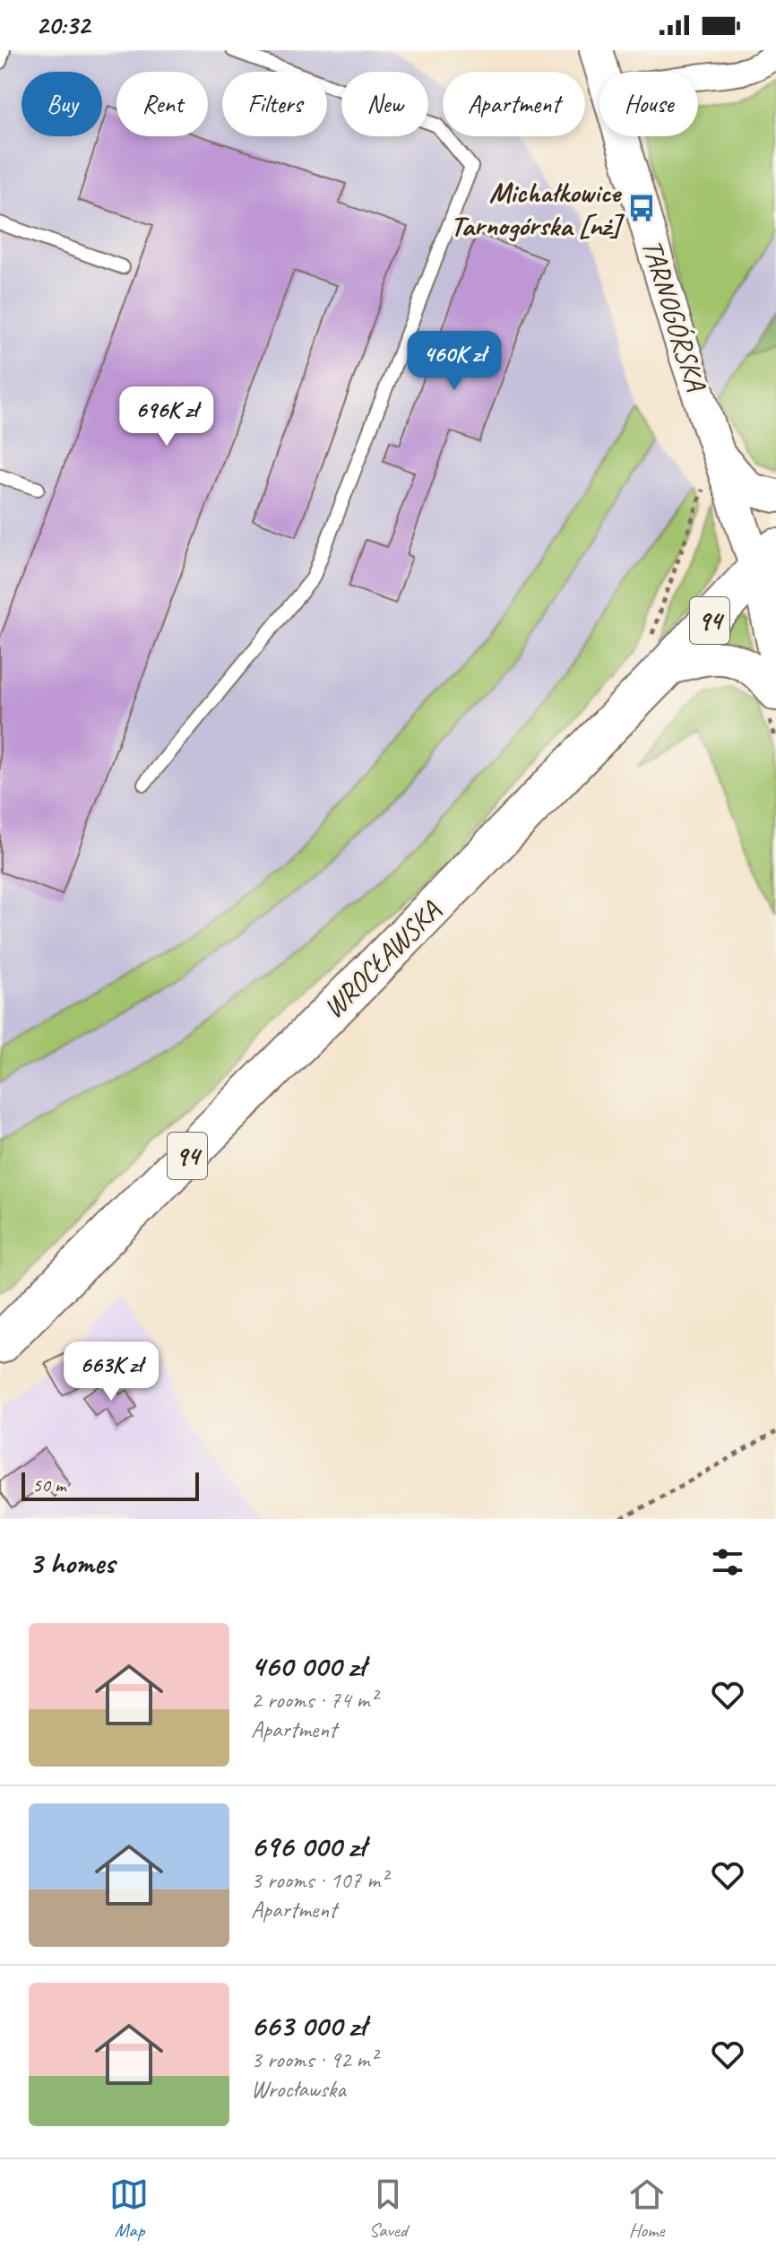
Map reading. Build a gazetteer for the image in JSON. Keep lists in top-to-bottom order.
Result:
{
  "streets": {
    "main road": ["94", "WROCŁAWSKA"],
    "street": ["TARNOGÓRSKA"]
  },
  "crossings": [
    ["TARNOGÓRSKA", "WROCŁAWSKA"]
  ],
  "places": {
    "bus stop": ["Michałkowice Tarnogórska [nż]"]
  },
  "scale_bar": "50 m",
  "page": {
    "status": "20:32",
    "chip": [
      "Buy",
      "Rent",
      "Filters",
      "New",
      "Apartment",
      "House"
    ],
    "price": ["460K zł", "696K zł", "663K zł"],
    "scale": "50 m",
    "heading": "3 homes",
    "list": [
      {
        "name": "460 000 zł",
        "note": "2 rooms · 74 m² · Apartment"
      },
      {
        "name": "696 000 zł",
        "note": "3 rooms · 107 m² · Apartment"
      },
      {
        "name": "663 000 zł",
        "note": "3 rooms · 92 m² · Wrocławska"
      }
    ],
    "tabs": ["Map", "Saved", "Home"]
  }
}
